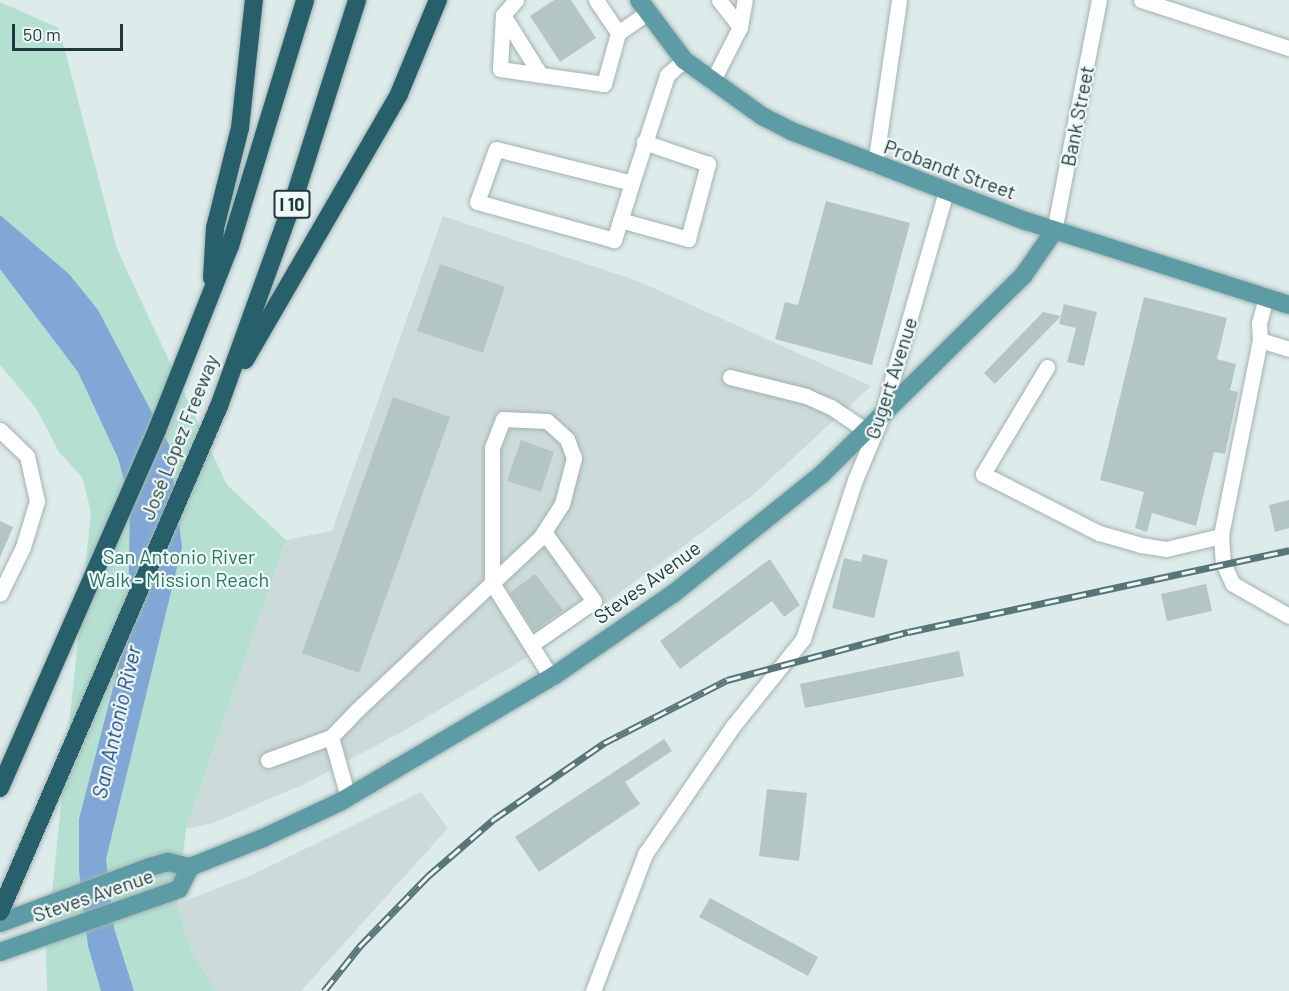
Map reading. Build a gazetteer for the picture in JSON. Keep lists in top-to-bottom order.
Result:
{
  "streets": {
    "highway": ["I 10", "José López Freeway"],
    "main road": ["Probandt Street", "Steves Avenue"],
    "street": ["Bank Street", "Gugert Avenue"]
  },
  "crossings": [
    ["Bank Street", "Probandt Street"],
    ["Bank Street", "Steves Avenue"],
    ["Probandt Street", "Gugert Avenue"],
    ["Probandt Street", "Steves Avenue"],
    ["Gugert Avenue", "Steves Avenue"]
  ],
  "water": ["San Antonio River"],
  "parks": ["San Antonio River Walk - Mission Reach"],
  "scale_bar": "50 m"
}
